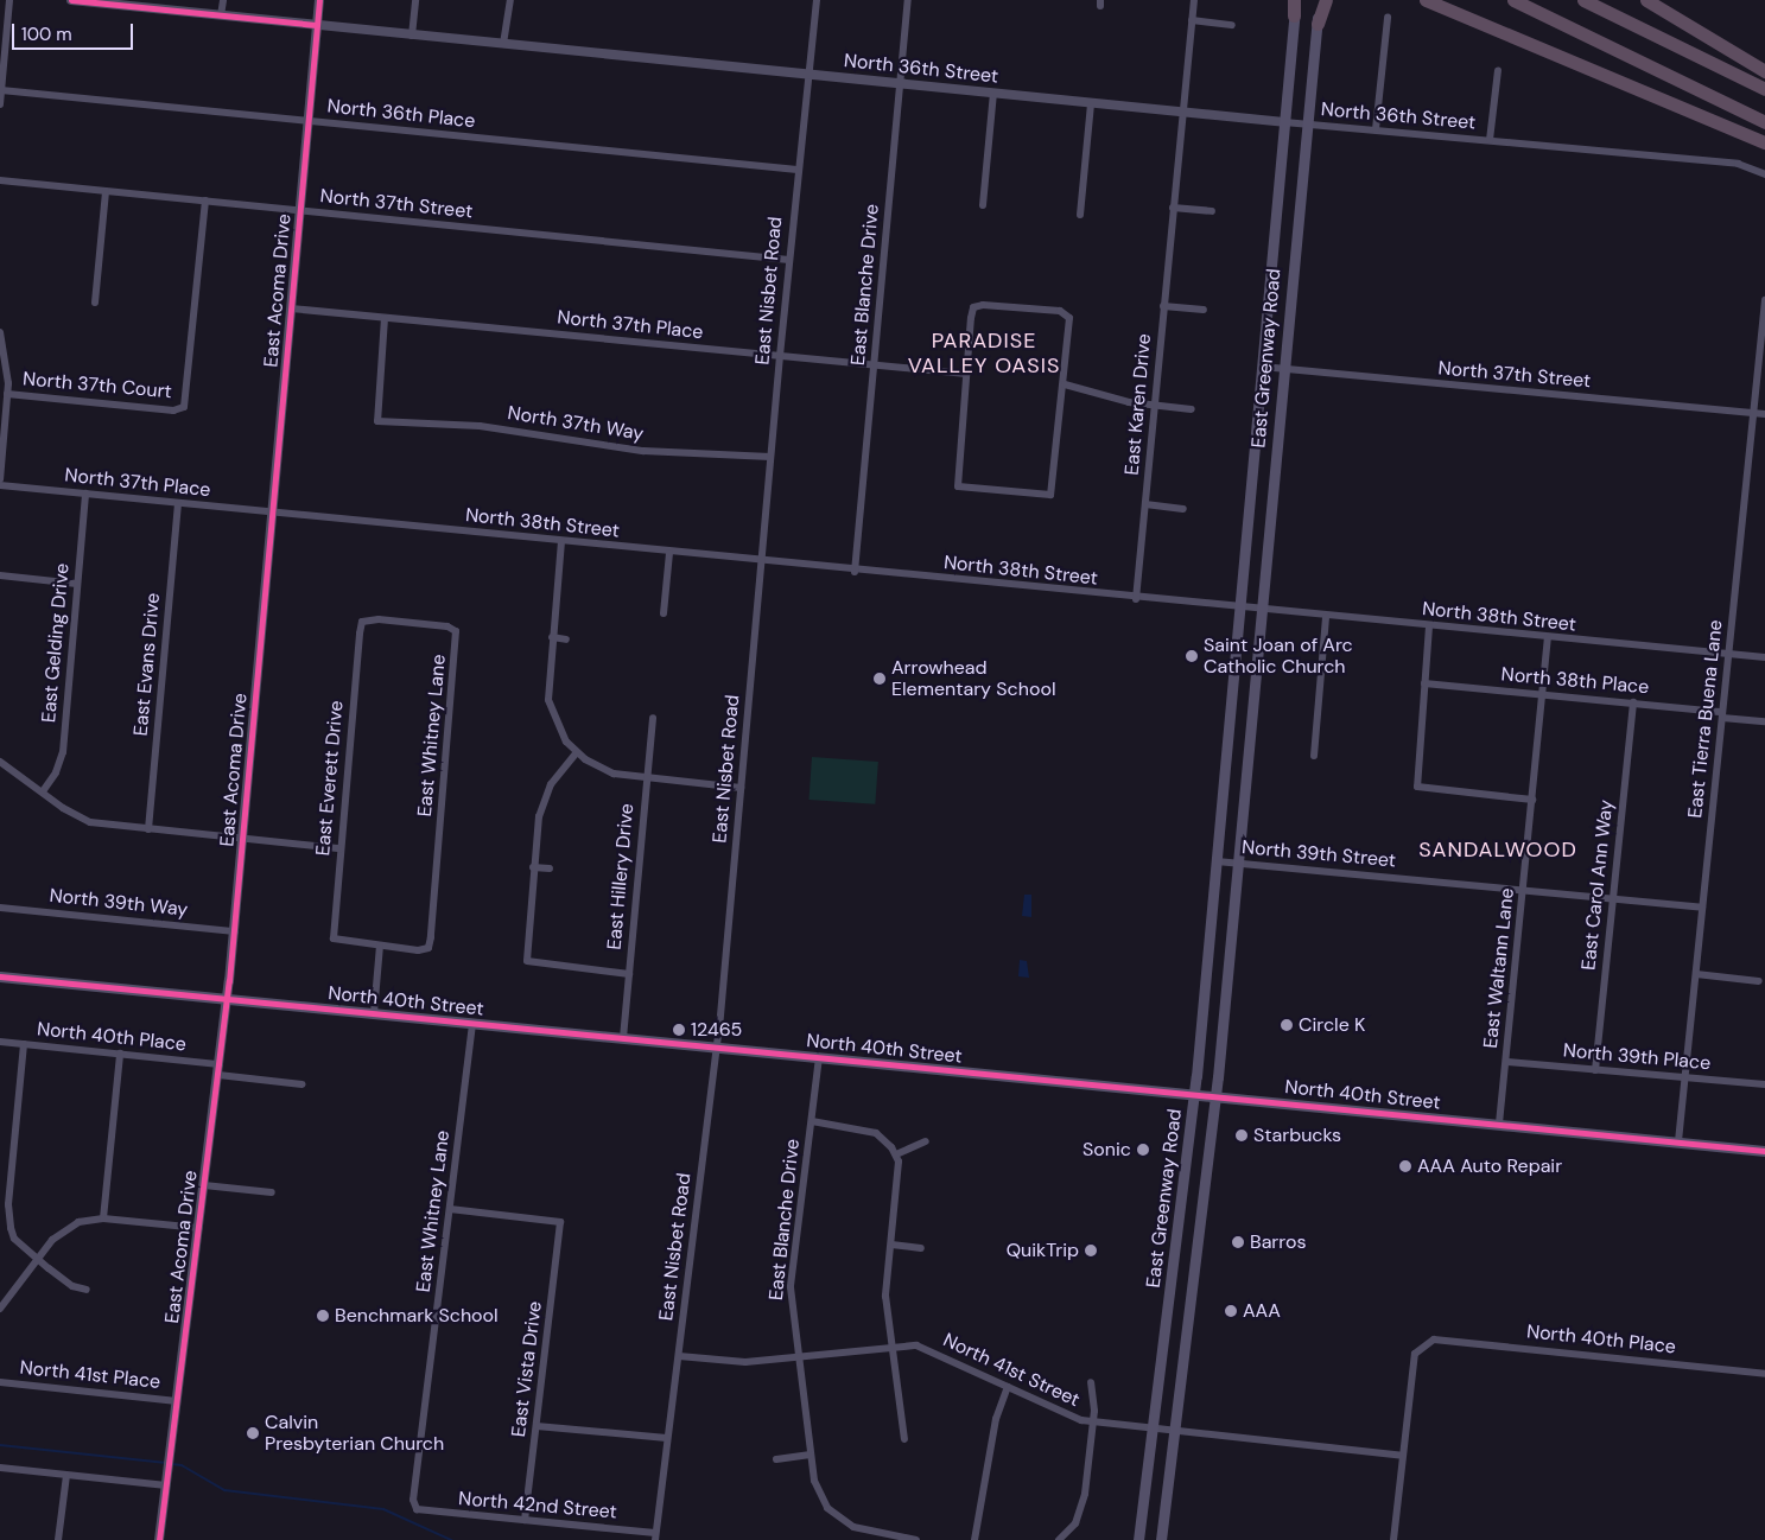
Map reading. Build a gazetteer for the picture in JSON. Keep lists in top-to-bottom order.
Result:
{
  "streets": {
    "main road": ["East Greenway Road", "North 40th Street"],
    "street": [
      "North 36th Street",
      "North 36th Place",
      "North 37th Street",
      "East Blanche Drive",
      "East Acoma Drive",
      "East Nisbet Road",
      "North 37th Place",
      "North 37th Court",
      "East Karen Drive",
      "North 37th Way",
      "North 38th Street",
      "East Gelding Drive",
      "East Evans Drive",
      "North 38th Place",
      "East Tierra Buena Lane",
      "East Whitney Lane",
      "East Everett Drive",
      "North 39th Street",
      "East Hillery Drive",
      "East Carol Ann Way",
      "North 39th Way",
      "East Waltann Lane",
      "North 40th Place",
      "North 39th Place",
      "East Vista Drive",
      "North 41st Street",
      "North 41st Place",
      "North 42nd Street"
    ]
  },
  "crossings": [
    ["North 36th Street", "East Blanche Drive"],
    ["North 36th Street", "East Acoma Drive"],
    ["North 36th Street", "East Nisbet Road"],
    ["North 36th Street", "East Greenway Road"],
    ["North 36th Street", "East Karen Drive"],
    ["North 36th Place", "East Acoma Drive"],
    ["North 36th Place", "East Nisbet Road"],
    ["North 37th Street", "East Acoma Drive"],
    ["North 37th Street", "East Nisbet Road"],
    ["North 37th Street", "East Greenway Road"],
    ["North 37th Street", "North 37th Court"],
    ["North 37th Street", "East Tierra Buena Lane"],
    ["East Blanche Drive", "North 37th Place"],
    ["East Blanche Drive", "North 38th Street"],
    ["East Blanche Drive", "North 40th Street"],
    ["East Blanche Drive", "North 41st Street"],
    ["East Acoma Drive", "North 37th Place"],
    ["East Acoma Drive", "North 38th Street"],
    ["East Acoma Drive", "North 39th Way"],
    ["East Acoma Drive", "North 40th Street"],
    ["East Acoma Drive", "North 40th Place"],
    ["East Acoma Drive", "North 41st Place"],
    ["East Nisbet Road", "North 37th Place"],
    ["East Nisbet Road", "North 37th Way"],
    ["East Nisbet Road", "North 38th Street"],
    ["East Nisbet Road", "North 40th Street"],
    ["East Nisbet Road", "North 41st Street"],
    ["East Nisbet Road", "North 42nd Street"],
    ["North 37th Place", "North 37th Way"],
    ["North 37th Place", "North 38th Street"],
    ["North 37th Place", "East Gelding Drive"],
    ["North 37th Place", "East Evans Drive"],
    ["East Greenway Road", "North 38th Street"],
    ["East Greenway Road", "North 39th Street"],
    ["East Greenway Road", "North 40th Street"],
    ["East Greenway Road", "North 41st Street"],
    ["East Karen Drive", "North 38th Street"],
    ["North 38th Street", "East Tierra Buena Lane"],
    ["North 38th Street", "East Waltann Lane"],
    ["North 38th Place", "East Tierra Buena Lane"],
    ["North 38th Place", "East Carol Ann Way"],
    ["North 38th Place", "East Waltann Lane"],
    ["East Tierra Buena Lane", "North 39th Street"],
    ["East Tierra Buena Lane", "North 40th Street"],
    ["East Tierra Buena Lane", "North 39th Place"],
    ["East Whitney Lane", "East Everett Drive"],
    ["East Whitney Lane", "North 40th Street"],
    ["East Whitney Lane", "East Vista Drive"],
    ["East Whitney Lane", "North 42nd Street"],
    ["North 39th Street", "East Carol Ann Way"],
    ["North 39th Street", "East Waltann Lane"],
    ["East Hillery Drive", "North 40th Street"],
    ["East Carol Ann Way", "North 39th Place"],
    ["East Waltann Lane", "North 40th Street"],
    ["East Waltann Lane", "North 39th Place"],
    ["North 40th Place", "North 41st Street"],
    ["East Vista Drive", "North 42nd Street"]
  ],
  "districts": ["PARADISE VALLEY OASIS", "SANDALWOOD"],
  "places": [
    "Saint Joan of Arc Catholic Church",
    "Arrowhead Elementary School",
    "Circle K",
    "12465",
    "Starbucks",
    "Sonic",
    "AAA Auto Repair",
    "Barros",
    "QuikTrip",
    "AAA",
    "Benchmark School",
    "Calvin Presbyterian Church"
  ],
  "scale_bar": "100 m"
}
